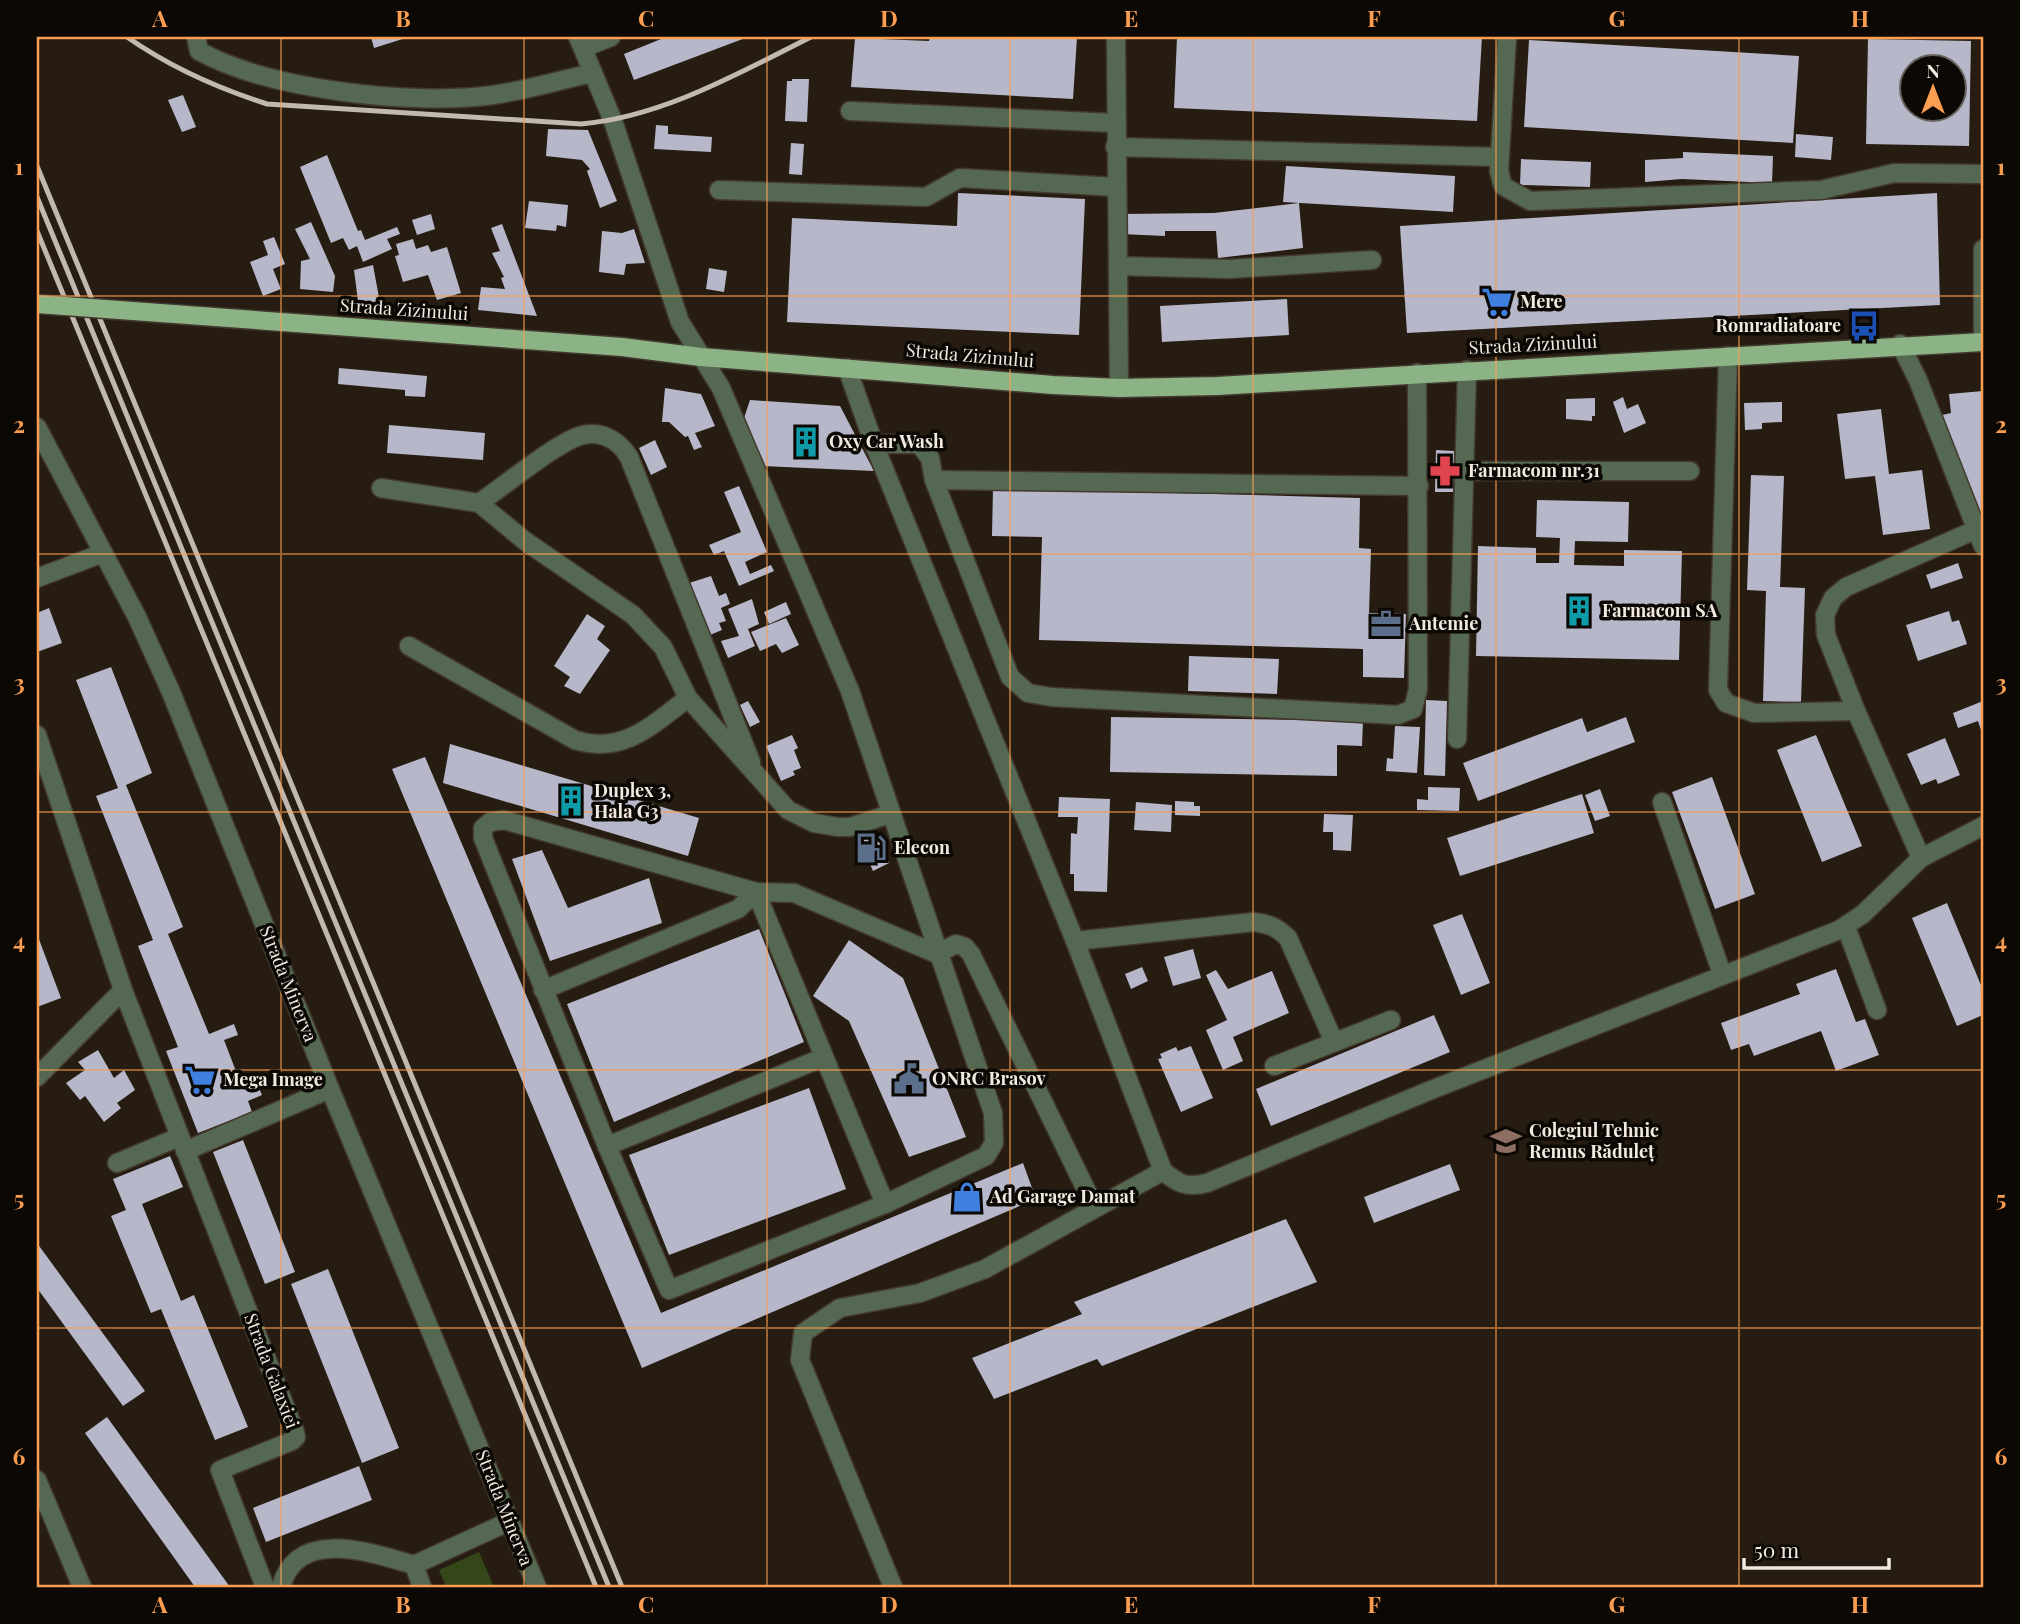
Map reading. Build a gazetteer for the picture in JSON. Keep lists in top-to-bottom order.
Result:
{
  "streets": {
    "main road": ["Strada Zizinului"],
    "street": ["Strada Minerva", "Strada Galaxiei"]
  },
  "places": {
    "supermarket": ["Mere", "Mega Image"],
    "bus stop": ["Romradiatoare"],
    "building": ["Oxy Car Wash", "Farmacom SA", "Duplex 3, Hala G3"],
    "pharmacy": ["Farmacom nr.31"],
    "office": ["Antemie"],
    "fuel station": ["Elecon"],
    "public building": ["ONRC Brasov"],
    "school or university": ["Colegiul Tehnic Remus Răduleț"],
    "shop": ["Ad Garage Damat"]
  },
  "scale_bar": "50 m",
  "north": "top",
  "grid": {
    "columns": [
      "A",
      "B",
      "C",
      "D",
      "E",
      "F",
      "G",
      "H"
    ],
    "rows": [
      "1",
      "2",
      "3",
      "4",
      "5",
      "6"
    ]
  }
}
